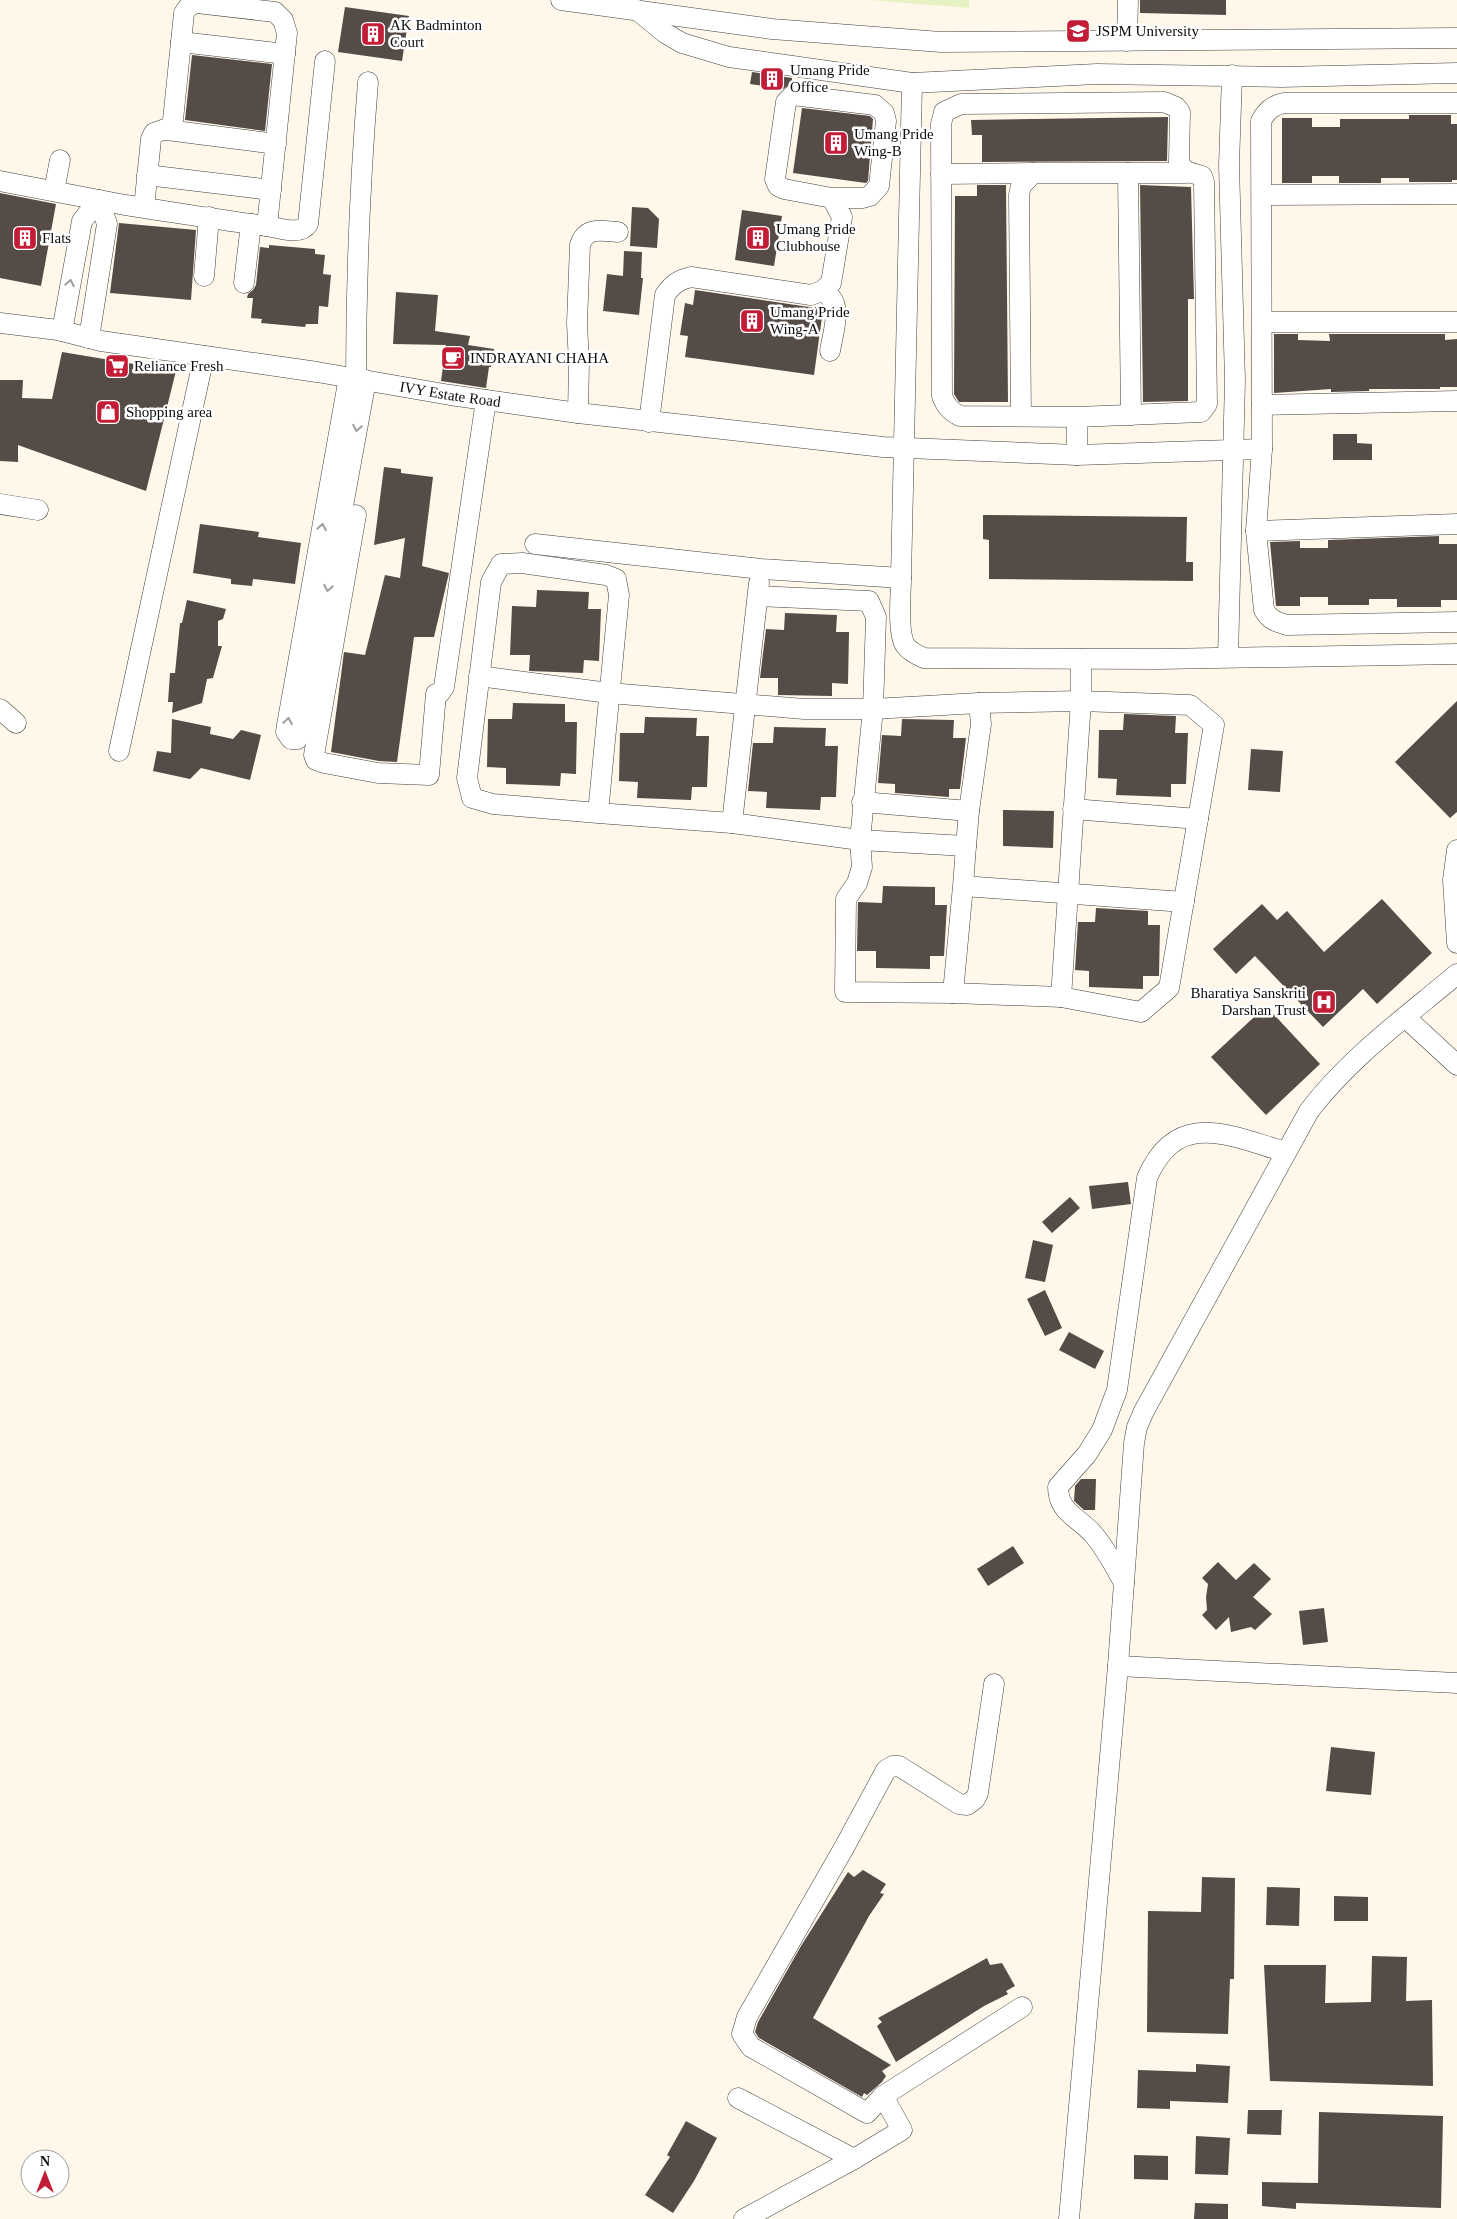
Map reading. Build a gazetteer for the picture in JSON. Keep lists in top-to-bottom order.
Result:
{
  "streets": {
    "street": ["IVY Estate Road"]
  },
  "places": {
    "school or university": ["JSPM University"],
    "building": [
      "AK Badminton Court",
      "Umang Pride Office",
      "Umang Pride Wing-B",
      "Flats",
      "Umang Pride Clubhouse",
      "Umang Pride Wing-A"
    ],
    "cafe": ["INDRAYANI CHAHA"],
    "supermarket": ["Reliance Fresh"],
    "shop": ["Shopping area"],
    "hospital": ["Bharatiya Sanskriti Darshan Trust"]
  },
  "north": "top"
}
